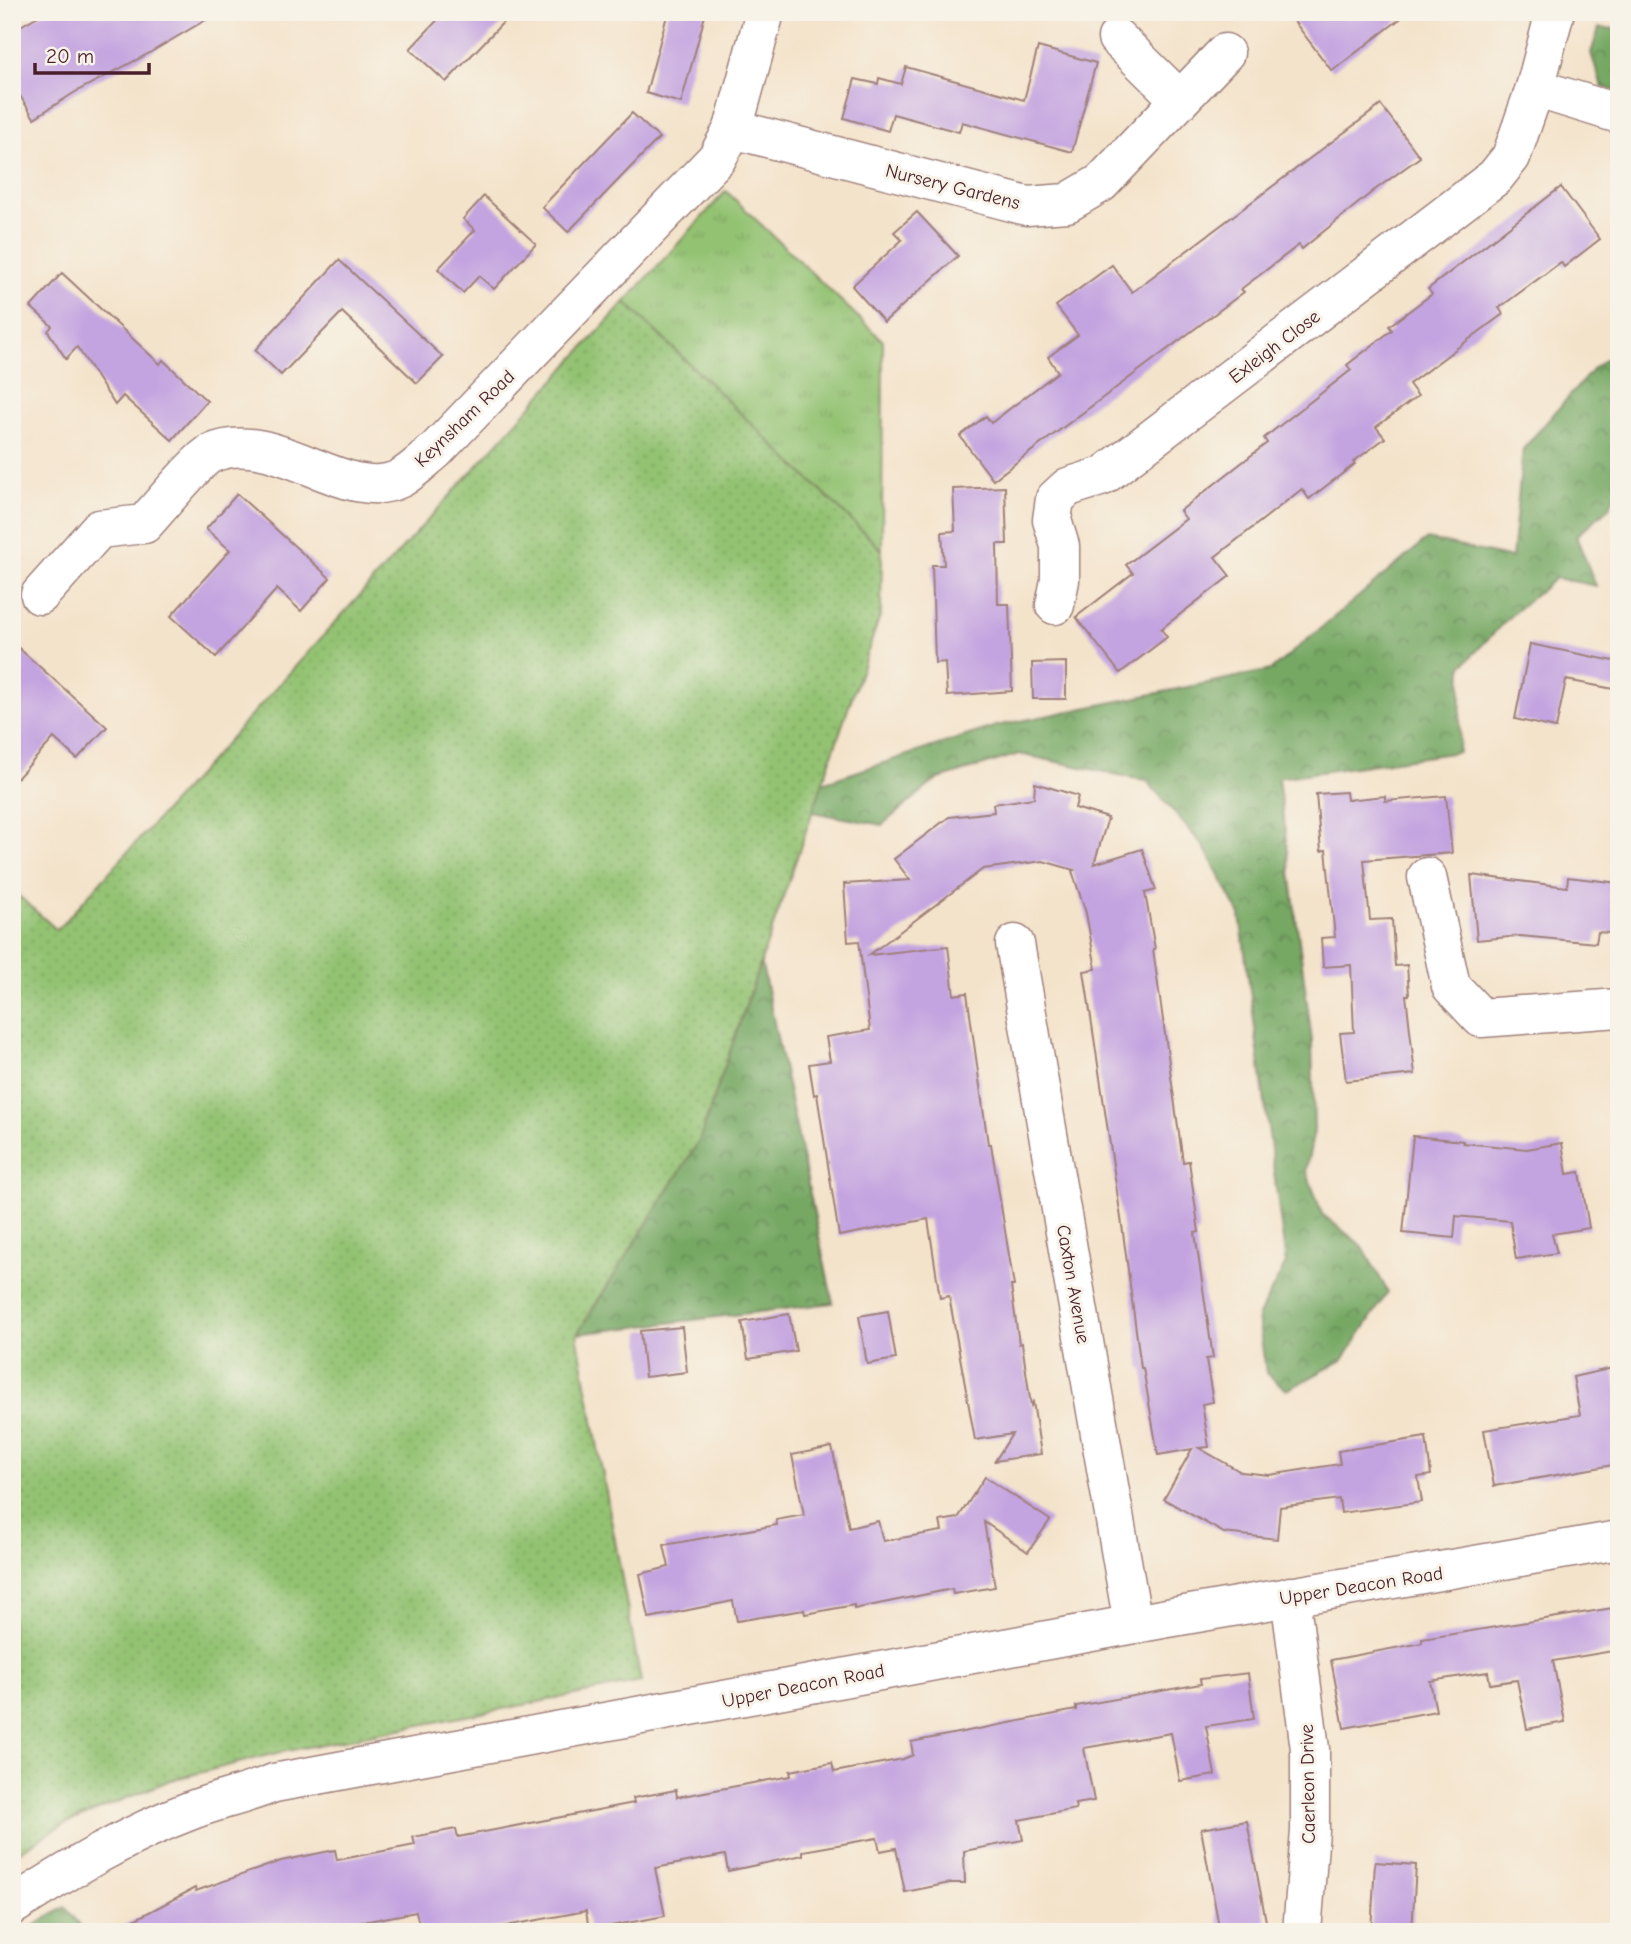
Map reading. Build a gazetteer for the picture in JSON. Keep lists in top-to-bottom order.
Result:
{
  "streets": {
    "street": [
      "Nursery Gardens",
      "Exleigh Close",
      "Keynsham Road",
      "Caxton Avenue",
      "Upper Deacon Road",
      "Caerleon Drive"
    ]
  },
  "crossings": [
    ["Nursery Gardens", "Keynsham Road"],
    ["Caxton Avenue", "Upper Deacon Road"],
    ["Upper Deacon Road", "Caerleon Drive"]
  ],
  "scale_bar": "20 m"
}
